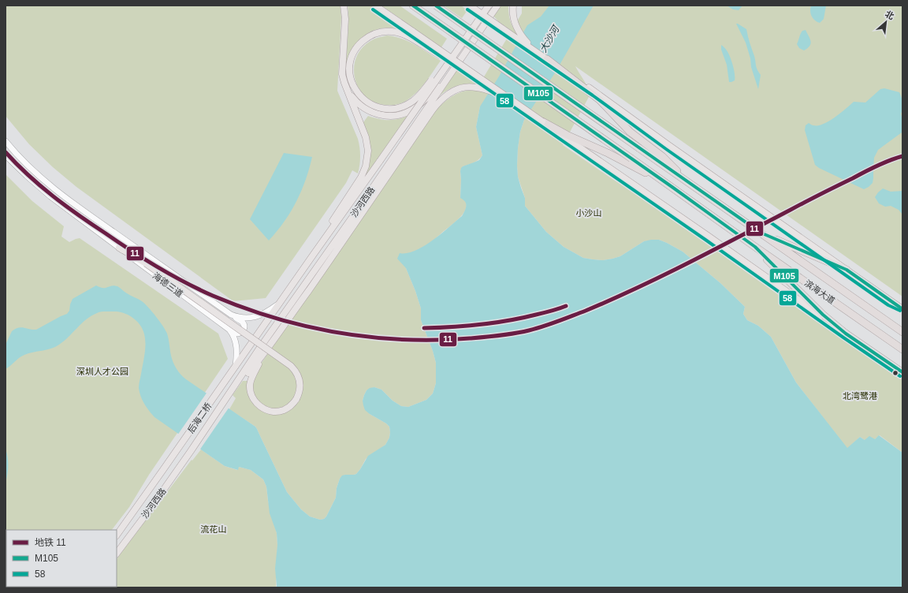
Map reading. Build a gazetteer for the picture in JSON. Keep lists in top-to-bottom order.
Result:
{
  "streets": {
    "highway": ["滨海大道"],
    "main road": ["沙河西路", "海德三道", "后海二桥"]
  },
  "crossings": [
    ["沙河西路", "海德三道"],
    ["沙河西路", "后海二桥"]
  ],
  "water": ["大沙河"],
  "parks": [
    "小沙山",
    "深圳人才公园",
    "北湾鹭港",
    "流花山"
  ],
  "lines": ["transit line M105", "transit line 58", "metro line 11"],
  "legend": ["地铁 11", "M105", "58"],
  "north": "top right"
}
